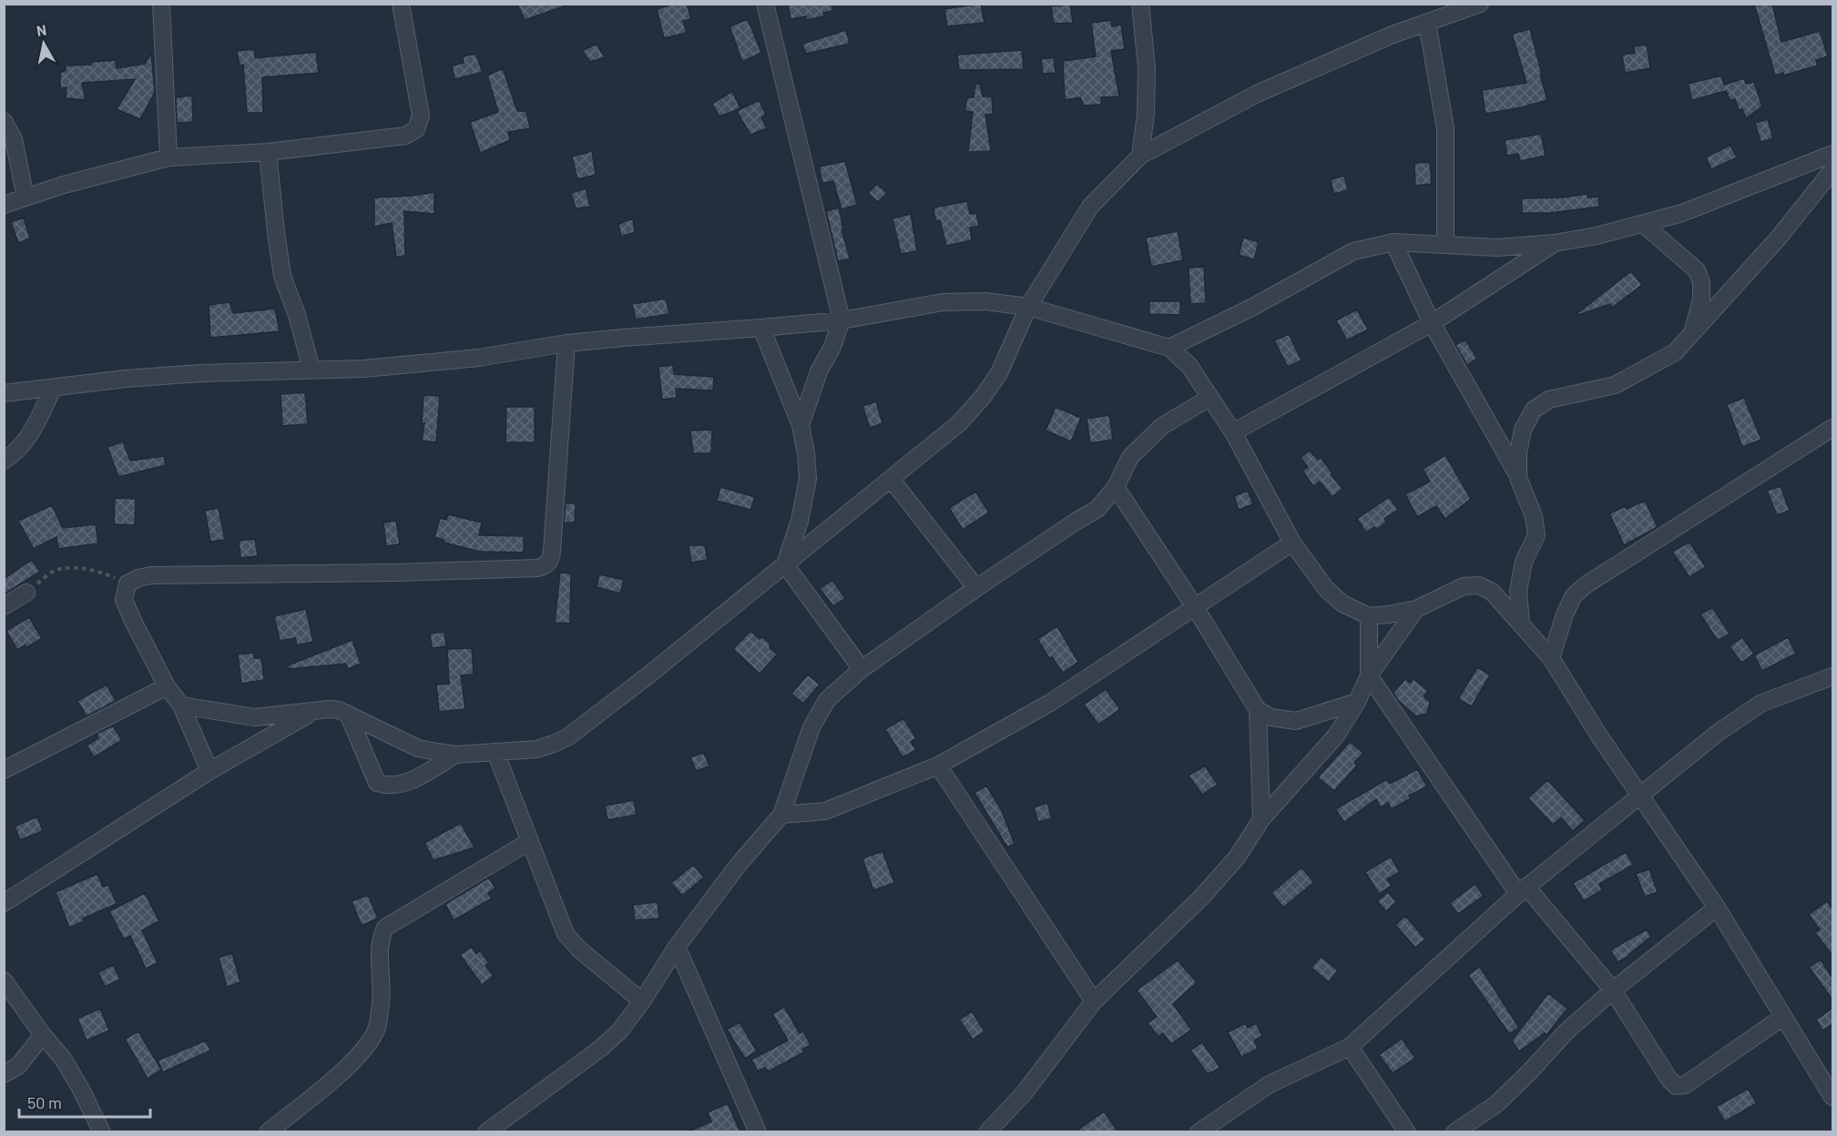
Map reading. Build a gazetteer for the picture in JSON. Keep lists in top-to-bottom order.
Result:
{
  "scale_bar": "50 m",
  "north": "top"
}
